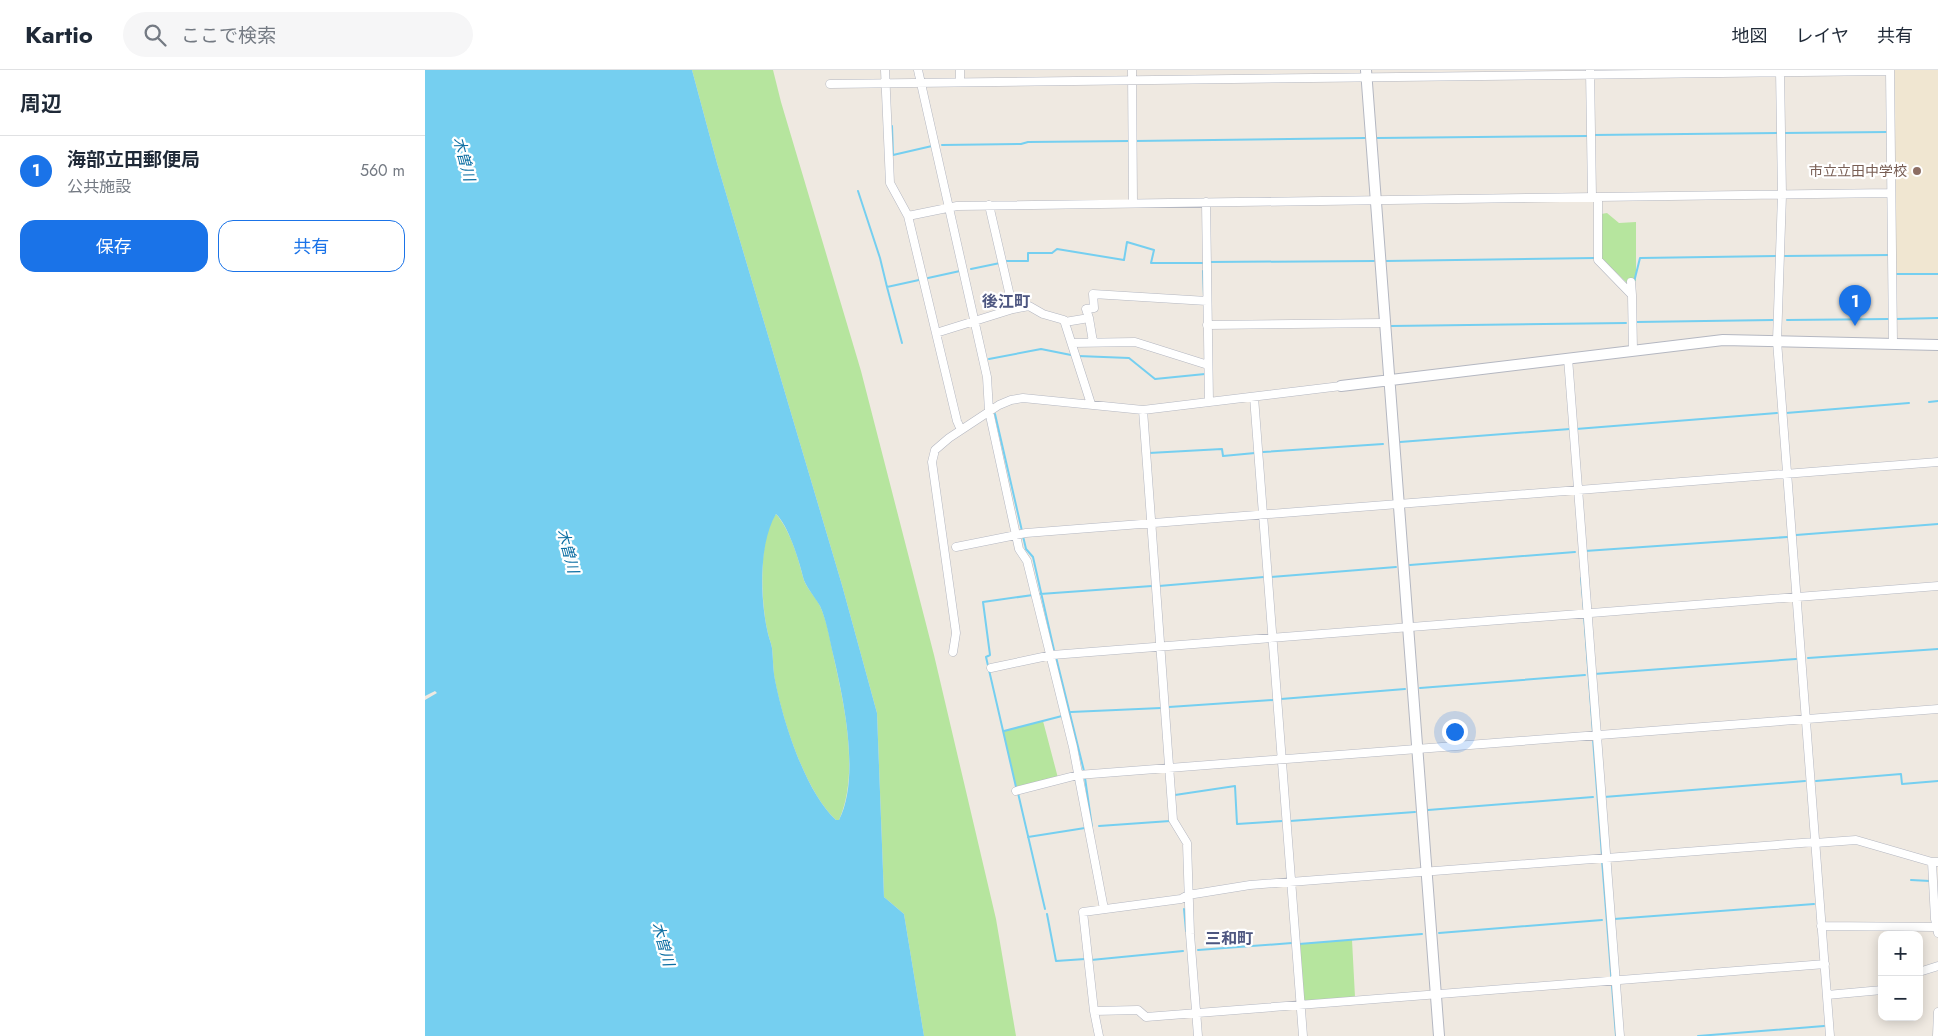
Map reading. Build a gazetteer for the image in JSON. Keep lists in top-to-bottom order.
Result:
{
  "districts": ["後江町", "三和町"],
  "water": ["木曽川"],
  "places": ["市立立田中学校"],
  "page": {
    "header": "Kartio",
    "search": "ここで検索",
    "nav": ["地図", "レイヤ", "共有"],
    "heading": "周辺",
    "list": [
      {
        "mark": "1",
        "name": "海部立田郵便局",
        "note": "公共施設",
        "value": "560 m"
      }
    ],
    "buttons": ["保存", "共有"],
    "pins": "1",
    "map_buttons": ["+", "−"]
  }
}
